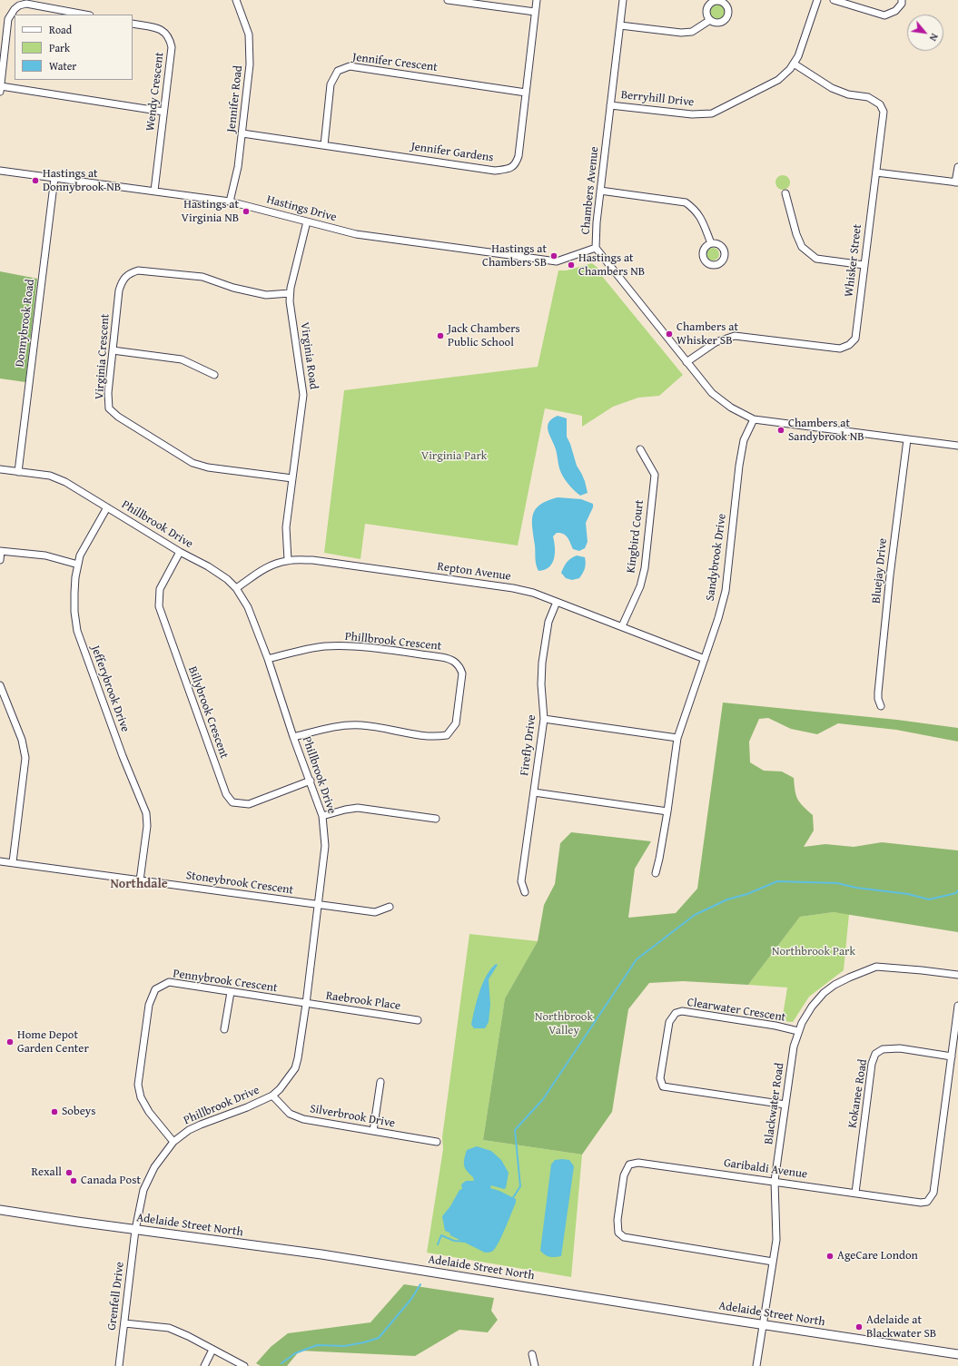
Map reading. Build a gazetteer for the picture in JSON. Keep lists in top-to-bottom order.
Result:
{
  "streets": {
    "main road": ["Adelaide Street North"],
    "street": [
      "Jennifer Crescent",
      "Wendy Crescent",
      "Jennifer Road",
      "Berryhill Drive",
      "Jennifer Gardens",
      "Chambers Avenue",
      "Hastings Drive",
      "Whisker Street",
      "Donnybrook Road",
      "Virginia Road",
      "Virginia Crescent",
      "Phillbrook Drive",
      "Kingbird Court",
      "Sandybrook Drive",
      "Bluejay Drive",
      "Repton Avenue",
      "Phillbrook Crescent",
      "Jefferybrook Drive",
      "Billybrook Crescent",
      "Firefly Drive",
      "Stoneybrook Crescent",
      "Pennybrook Crescent",
      "Raebrook Place",
      "Clearwater Crescent",
      "Kokanee Road",
      "Blackwater Road",
      "Silverbrook Drive",
      "Garibaldi Avenue",
      "Grenfell Drive"
    ]
  },
  "crossings": [
    ["Jennifer Crescent", "Jennifer Gardens"],
    ["Wendy Crescent", "Hastings Drive"],
    ["Jennifer Road", "Jennifer Gardens"],
    ["Jennifer Road", "Hastings Drive"],
    ["Berryhill Drive", "Chambers Avenue"],
    ["Berryhill Drive", "Whisker Street"],
    ["Chambers Avenue", "Hastings Drive"],
    ["Chambers Avenue", "Whisker Street"],
    ["Chambers Avenue", "Sandybrook Drive"],
    ["Chambers Avenue", "Bluejay Drive"],
    ["Hastings Drive", "Donnybrook Road"],
    ["Hastings Drive", "Virginia Road"],
    ["Donnybrook Road", "Phillbrook Drive"],
    ["Virginia Road", "Virginia Crescent"],
    ["Virginia Road", "Repton Avenue"],
    ["Phillbrook Drive", "Repton Avenue"],
    ["Phillbrook Drive", "Phillbrook Crescent"],
    ["Phillbrook Drive", "Jefferybrook Drive"],
    ["Phillbrook Drive", "Billybrook Crescent"],
    ["Phillbrook Drive", "Stoneybrook Crescent"],
    ["Phillbrook Drive", "Pennybrook Crescent"],
    ["Phillbrook Drive", "Raebrook Place"],
    ["Phillbrook Drive", "Silverbrook Drive"],
    ["Phillbrook Drive", "Adelaide Street North"],
    ["Phillbrook Drive", "Grenfell Drive"],
    ["Kingbird Court", "Repton Avenue"],
    ["Sandybrook Drive", "Repton Avenue"],
    ["Repton Avenue", "Firefly Drive"],
    ["Jefferybrook Drive", "Stoneybrook Crescent"],
    ["Pennybrook Crescent", "Raebrook Place"],
    ["Clearwater Crescent", "Blackwater Road"],
    ["Kokanee Road", "Garibaldi Avenue"],
    ["Blackwater Road", "Garibaldi Avenue"],
    ["Blackwater Road", "Adelaide Street North"],
    ["Adelaide Street North", "Grenfell Drive"]
  ],
  "districts": ["Northdale"],
  "parks": ["Virginia Park", "Northbrook Park", "Northbrook Valley"],
  "places": [
    "Hastings at Donnybrook NB",
    "Hastings at Virginia NB",
    "Hastings at Chambers SB",
    "Hastings at Chambers NB",
    "Chambers at Whisker SB",
    "Jack Chambers Public School",
    "Chambers at Sandybrook NB",
    "Home Depot Garden Center",
    "Sobeys",
    "Rexall",
    "Canada Post",
    "AgeCare London",
    "Adelaide at Blackwater SB"
  ],
  "legend": ["Road", "Park", "Water"],
  "north": "bottom right"
}
